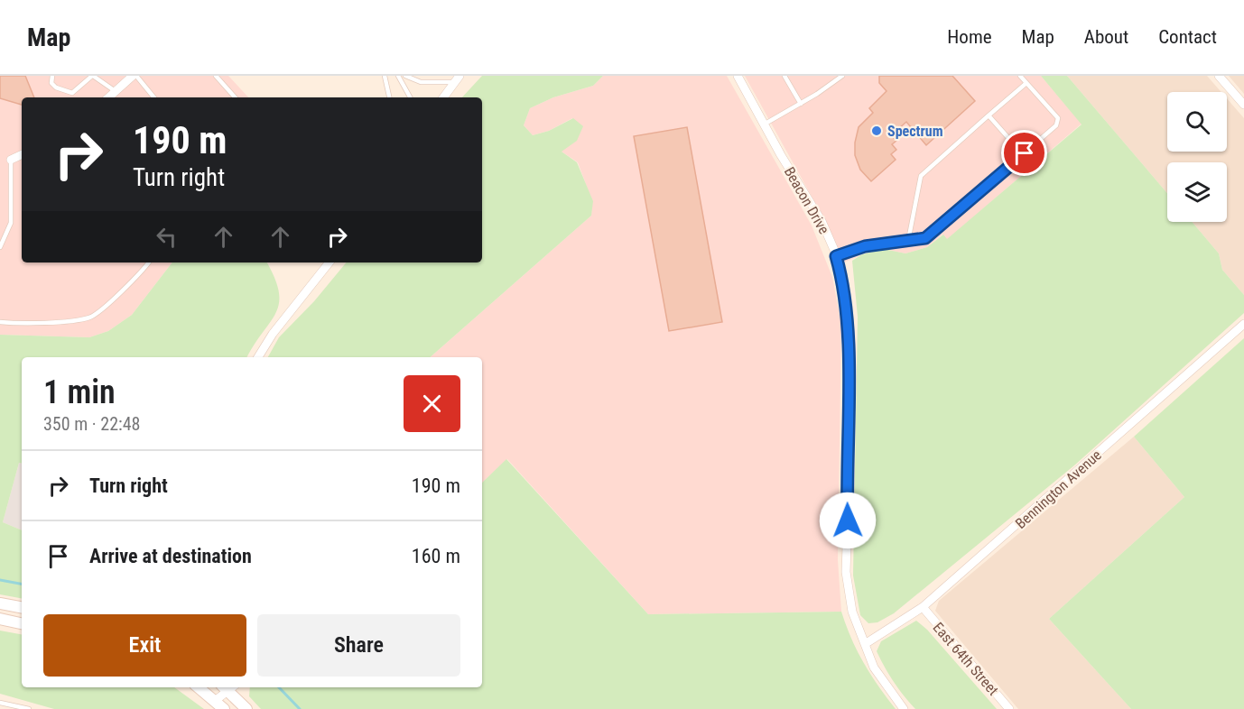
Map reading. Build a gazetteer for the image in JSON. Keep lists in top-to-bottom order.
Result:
{
  "streets": {
    "street": ["Beacon Drive", "Bennington Avenue", "East 64th Street"]
  },
  "crossings": [
    ["Beacon Drive", "Bennington Avenue"],
    ["Bennington Avenue", "East 64th Street"]
  ],
  "places": ["Spectrum"],
  "page": {
    "header": "Map",
    "nav": [
      "Home",
      "Map",
      "About",
      "Contact"
    ],
    "turn": ["190 m", "Turn right"],
    "heading": ["1 min", "350 m · 22:48"],
    "list": [
      {
        "name": "Turn right",
        "value": "190 m"
      },
      {
        "name": "Arrive at destination",
        "value": "160 m"
      }
    ],
    "buttons": ["Exit", "Share"]
  }
}
